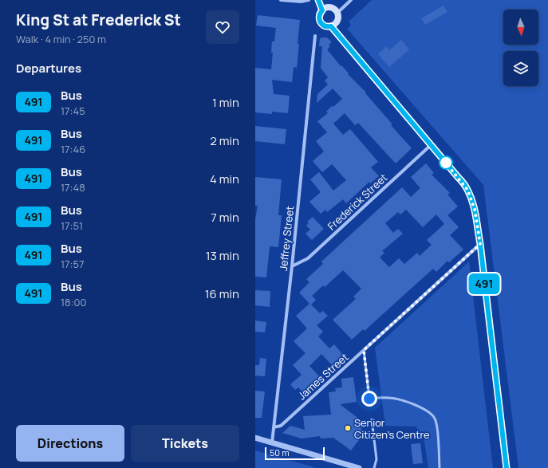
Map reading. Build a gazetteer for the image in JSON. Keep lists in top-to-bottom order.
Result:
{
  "streets": {
    "street": ["Frederick Street", "Jeffrey Street", "James Street"]
  },
  "crossings": [
    ["Frederick Street", "Jeffrey Street"],
    ["Jeffrey Street", "James Street"]
  ],
  "places": ["Senior Citizen's Centre"],
  "lines": ["bus line 491"],
  "scale_bar": "50 m",
  "north": "bottom",
  "page": {
    "heading": [
      ["King St at Frederick St", "Walk · 4 min · 250 m"],
      "Departures"
    ],
    "on_map": "491",
    "list": [
      {
        "mark": "491",
        "name": "Bus",
        "note": "17:45",
        "value": "1 min"
      },
      {
        "mark": "491",
        "name": "Bus",
        "note": "17:46",
        "value": "2 min"
      },
      {
        "mark": "491",
        "name": "Bus",
        "note": "17:48",
        "value": "4 min"
      },
      {
        "mark": "491",
        "name": "Bus",
        "note": "17:51",
        "value": "7 min"
      },
      {
        "mark": "491",
        "name": "Bus",
        "note": "17:57",
        "value": "13 min"
      },
      {
        "mark": "491",
        "name": "Bus",
        "note": "18:00",
        "value": "16 min"
      }
    ],
    "buttons": ["Directions", "Tickets"],
    "scale": "50 m"
  }
}
